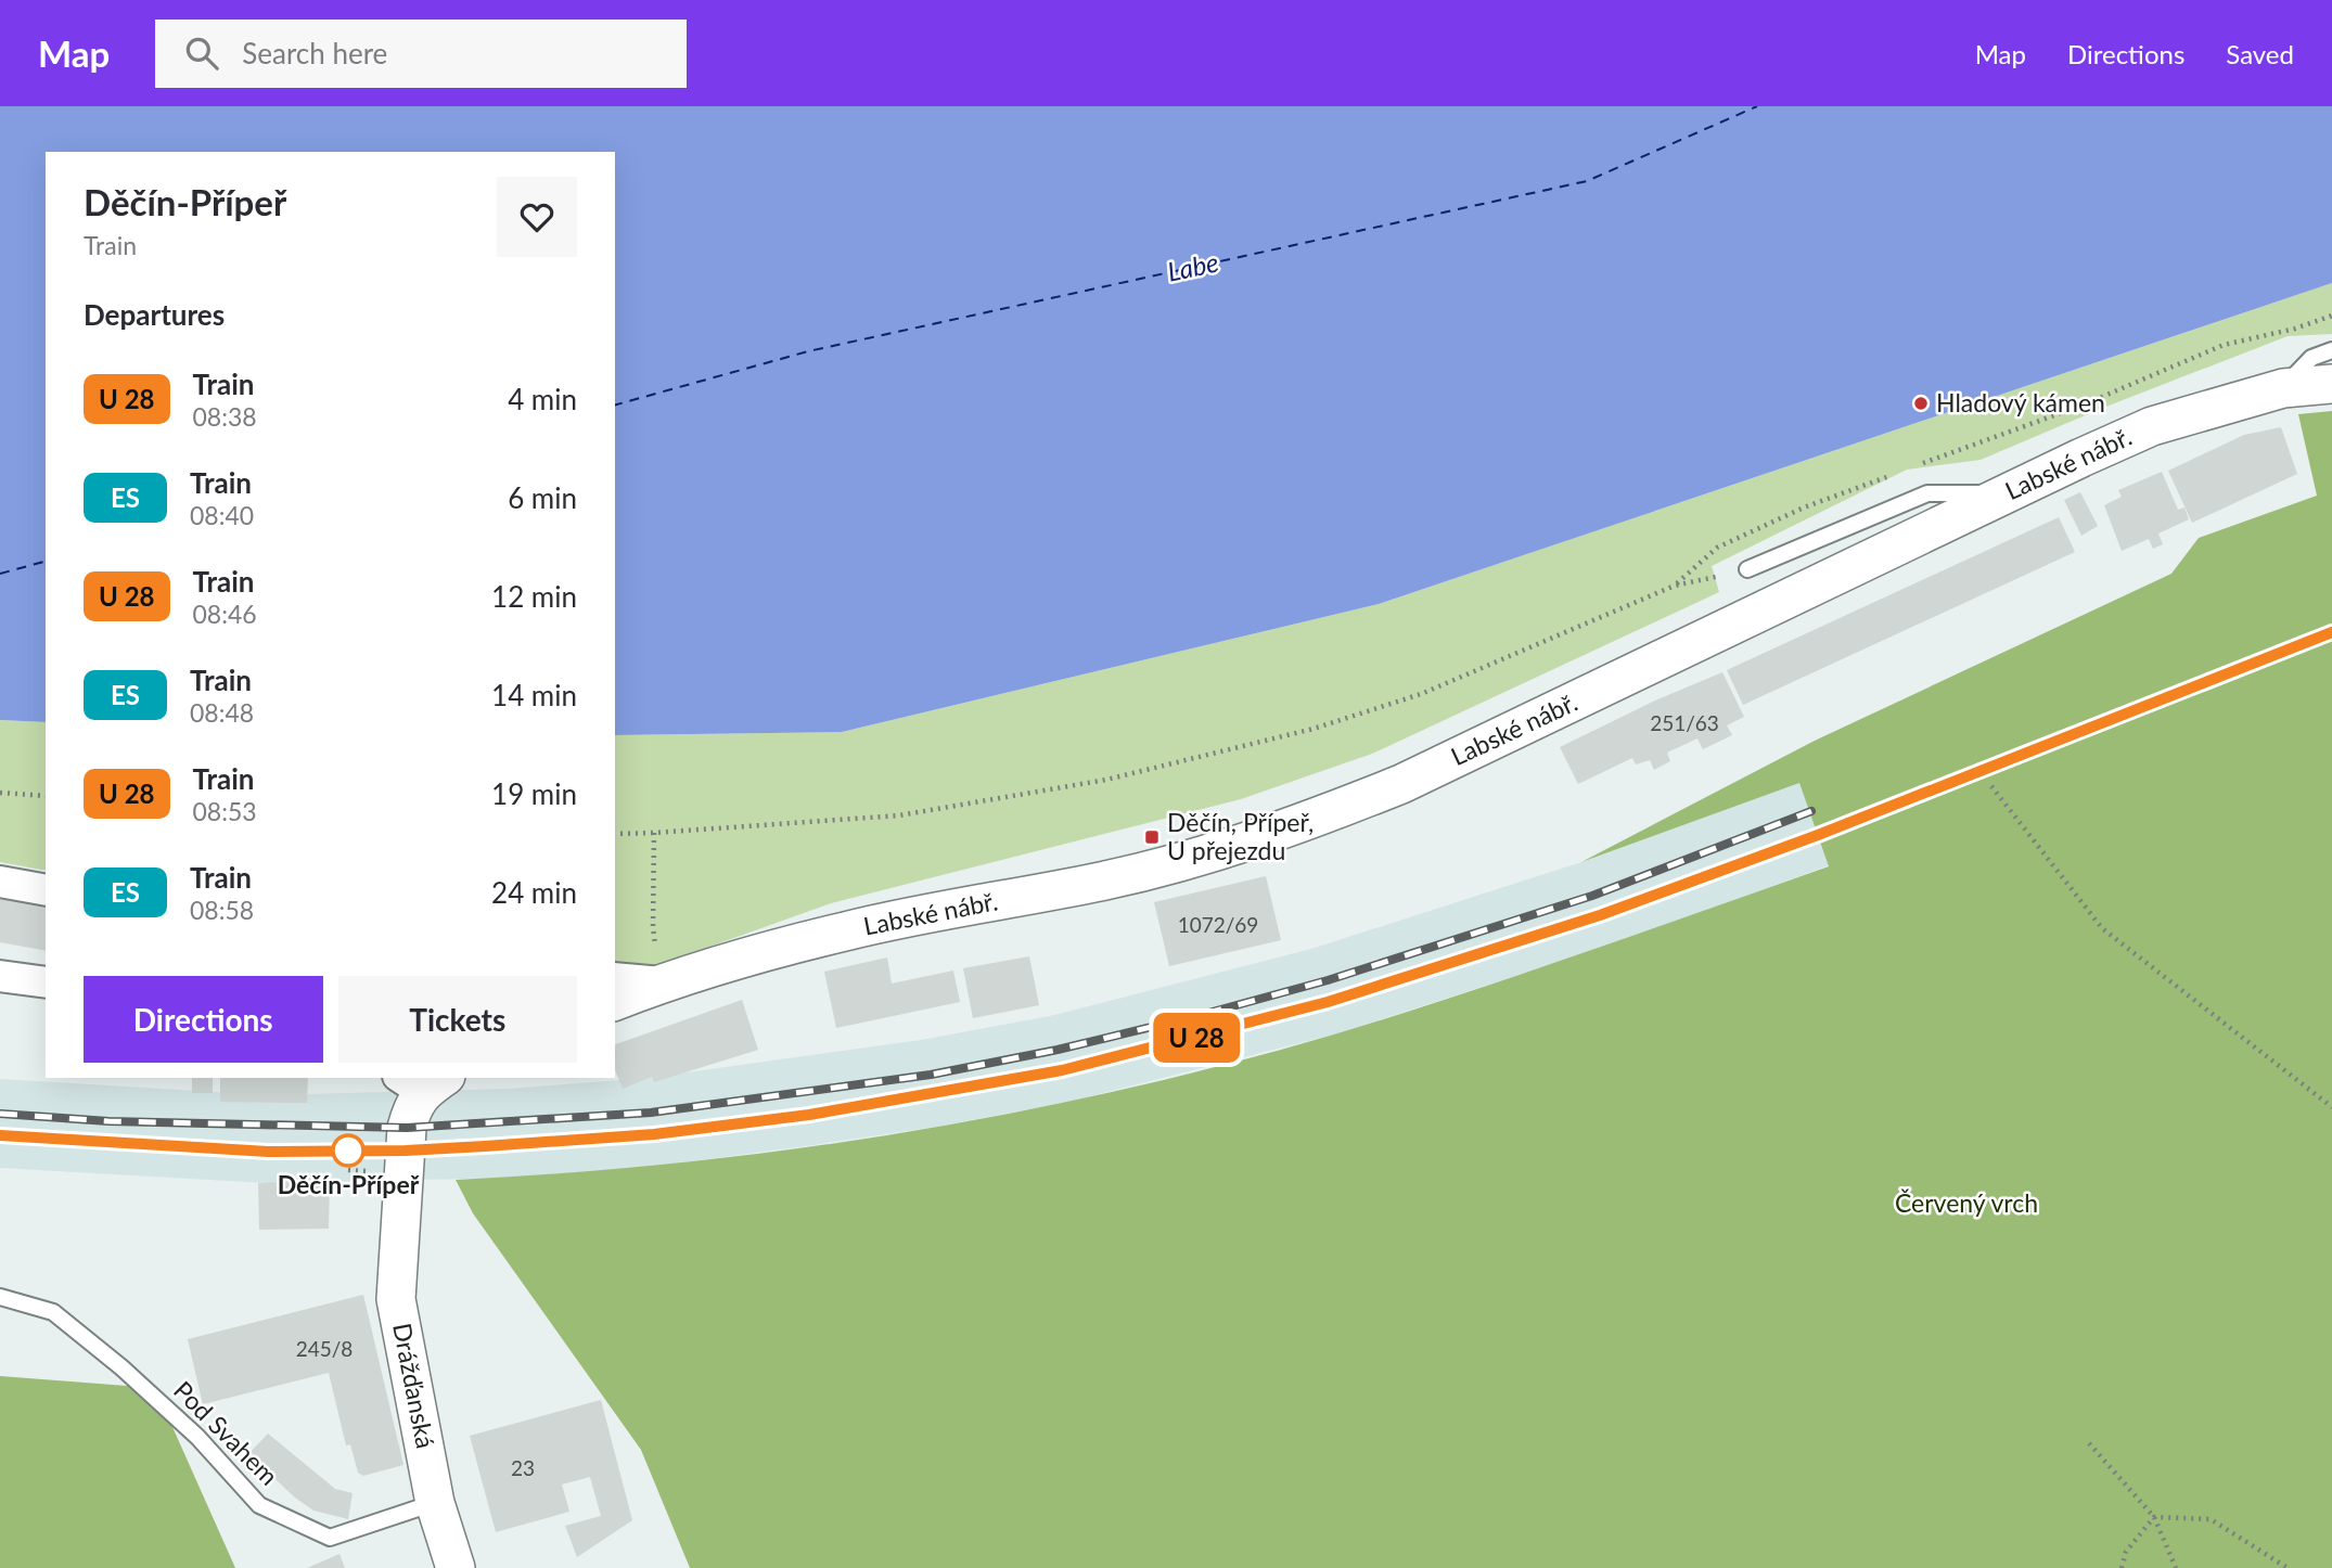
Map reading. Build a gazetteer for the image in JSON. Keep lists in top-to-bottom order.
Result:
{
  "streets": {
    "street": ["Labské nábř.", "Drážďanská"],
    "lane": ["Pod Svahem"]
  },
  "crossings": [
    ["Drážďanská", "Pod Svahem"]
  ],
  "water": ["Labe"],
  "parks": ["Červený vrch"],
  "places": {
    "other": ["Hladový kámen", "Děčín-Přípeř"],
    "transit": ["Děčín, Přípeř, U přejezdu"]
  },
  "house_numbers": [
    "251/63",
    "1072/69",
    "245/8",
    "23"
  ],
  "page": {
    "header": "Map",
    "search": "Search here",
    "nav": ["Map", "Directions", "Saved"],
    "on_map": "U 28",
    "heading": [
      ["Děčín-Přípeř", "Train"],
      "Departures"
    ],
    "list": [
      {
        "mark": "U 28",
        "name": "Train",
        "note": "08:38",
        "value": "4 min"
      },
      {
        "mark": "ES",
        "name": "Train",
        "note": "08:40",
        "value": "6 min"
      },
      {
        "mark": "U 28",
        "name": "Train",
        "note": "08:46",
        "value": "12 min"
      },
      {
        "mark": "ES",
        "name": "Train",
        "note": "08:48",
        "value": "14 min"
      },
      {
        "mark": "U 28",
        "name": "Train",
        "note": "08:53",
        "value": "19 min"
      },
      {
        "mark": "ES",
        "name": "Train",
        "note": "08:58",
        "value": "24 min"
      }
    ],
    "buttons": ["Directions", "Tickets"]
  }
}
